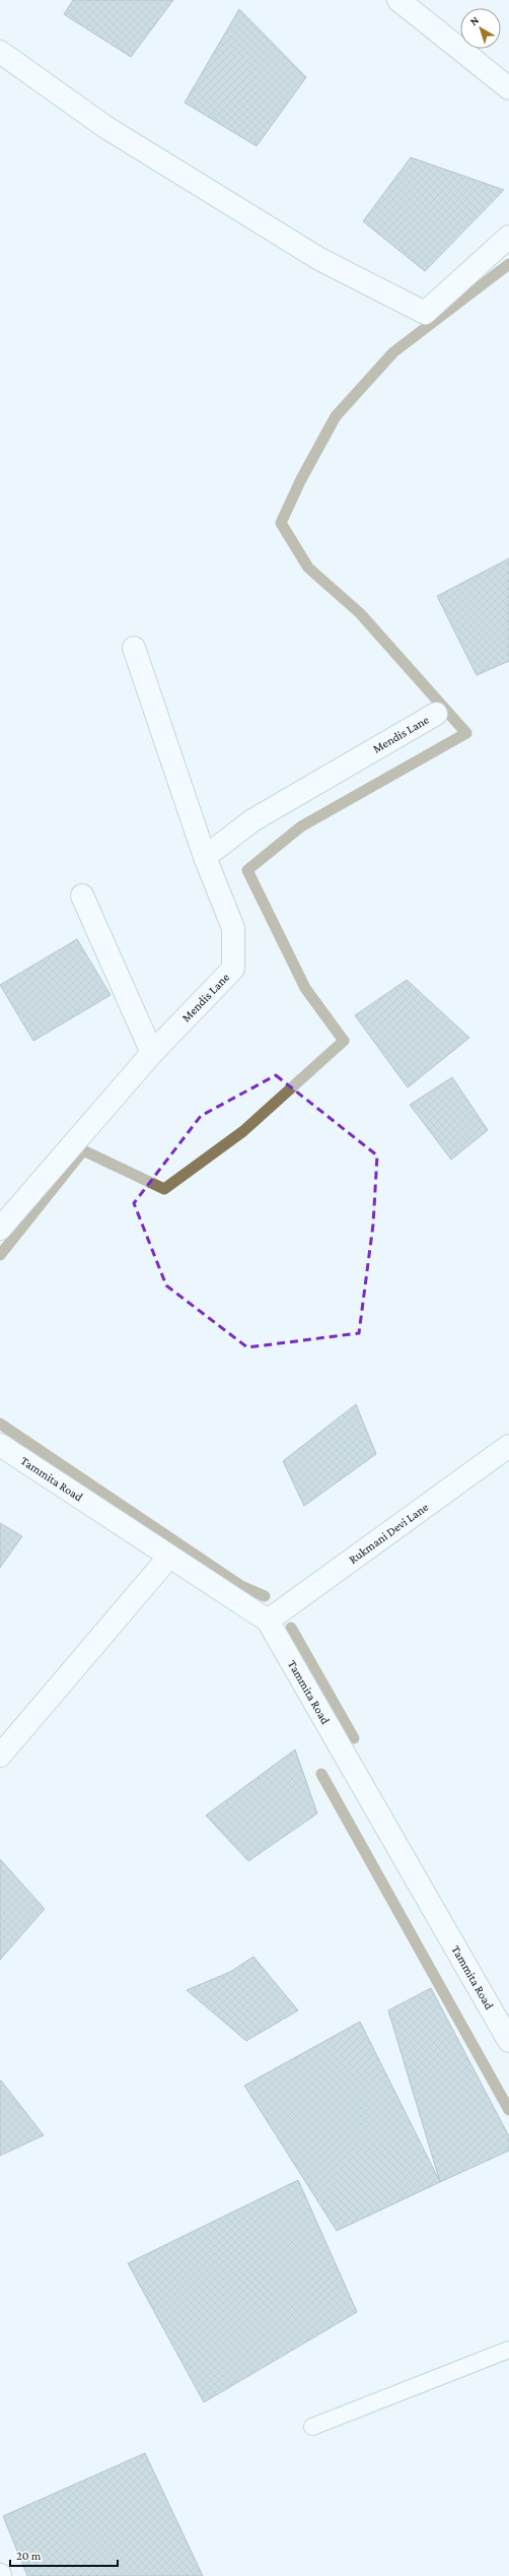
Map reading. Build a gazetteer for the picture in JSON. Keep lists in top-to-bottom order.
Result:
{
  "streets": {
    "street": ["Mendis Lane", "Tammita Road", "Rukmani Devi Lane"]
  },
  "crossings": [
    ["Tammita Road", "Rukmani Devi Lane"]
  ],
  "scale_bar": "20 m",
  "north": "top left"
}
